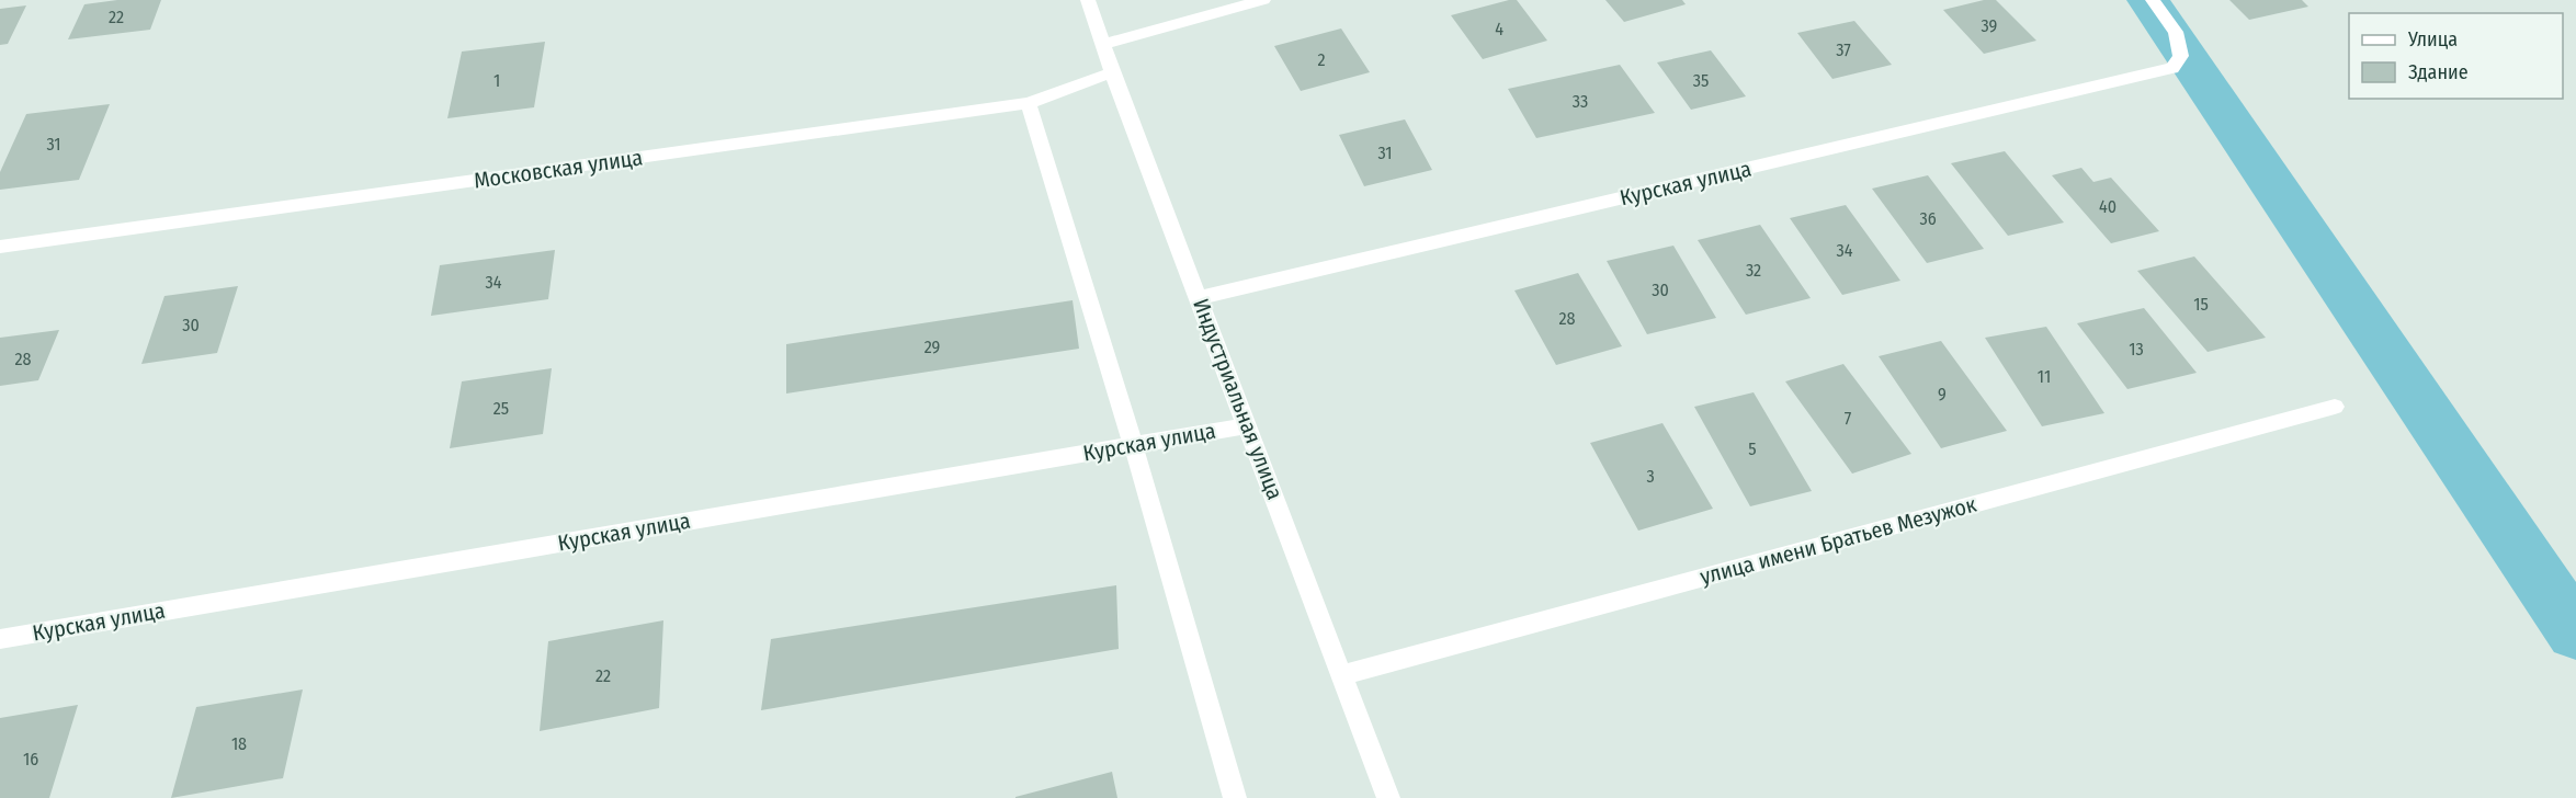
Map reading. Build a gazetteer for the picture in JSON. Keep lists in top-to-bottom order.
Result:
{
  "streets": {
    "street": [
      "Московская улица",
      "Курская улица",
      "Индустриальная улица",
      "улица имени Братьев Мезужок"
    ]
  },
  "crossings": [
    ["Московская улица", "Индустриальная улица"],
    ["Курская улица", "Индустриальная улица"],
    ["Индустриальная улица", "улица имени Братьев Мезужок"]
  ],
  "house_numbers": [
    "22",
    "39",
    "4",
    "37",
    "2",
    "1",
    "35",
    "33",
    "31",
    "31",
    "40",
    "36",
    "34",
    "32",
    "34",
    "30",
    "15",
    "28",
    "30",
    "29",
    "13",
    "28",
    "11",
    "9",
    "25",
    "7",
    "5",
    "3",
    "22",
    "18",
    "16"
  ],
  "legend": ["Улица", "Здание"]
}
